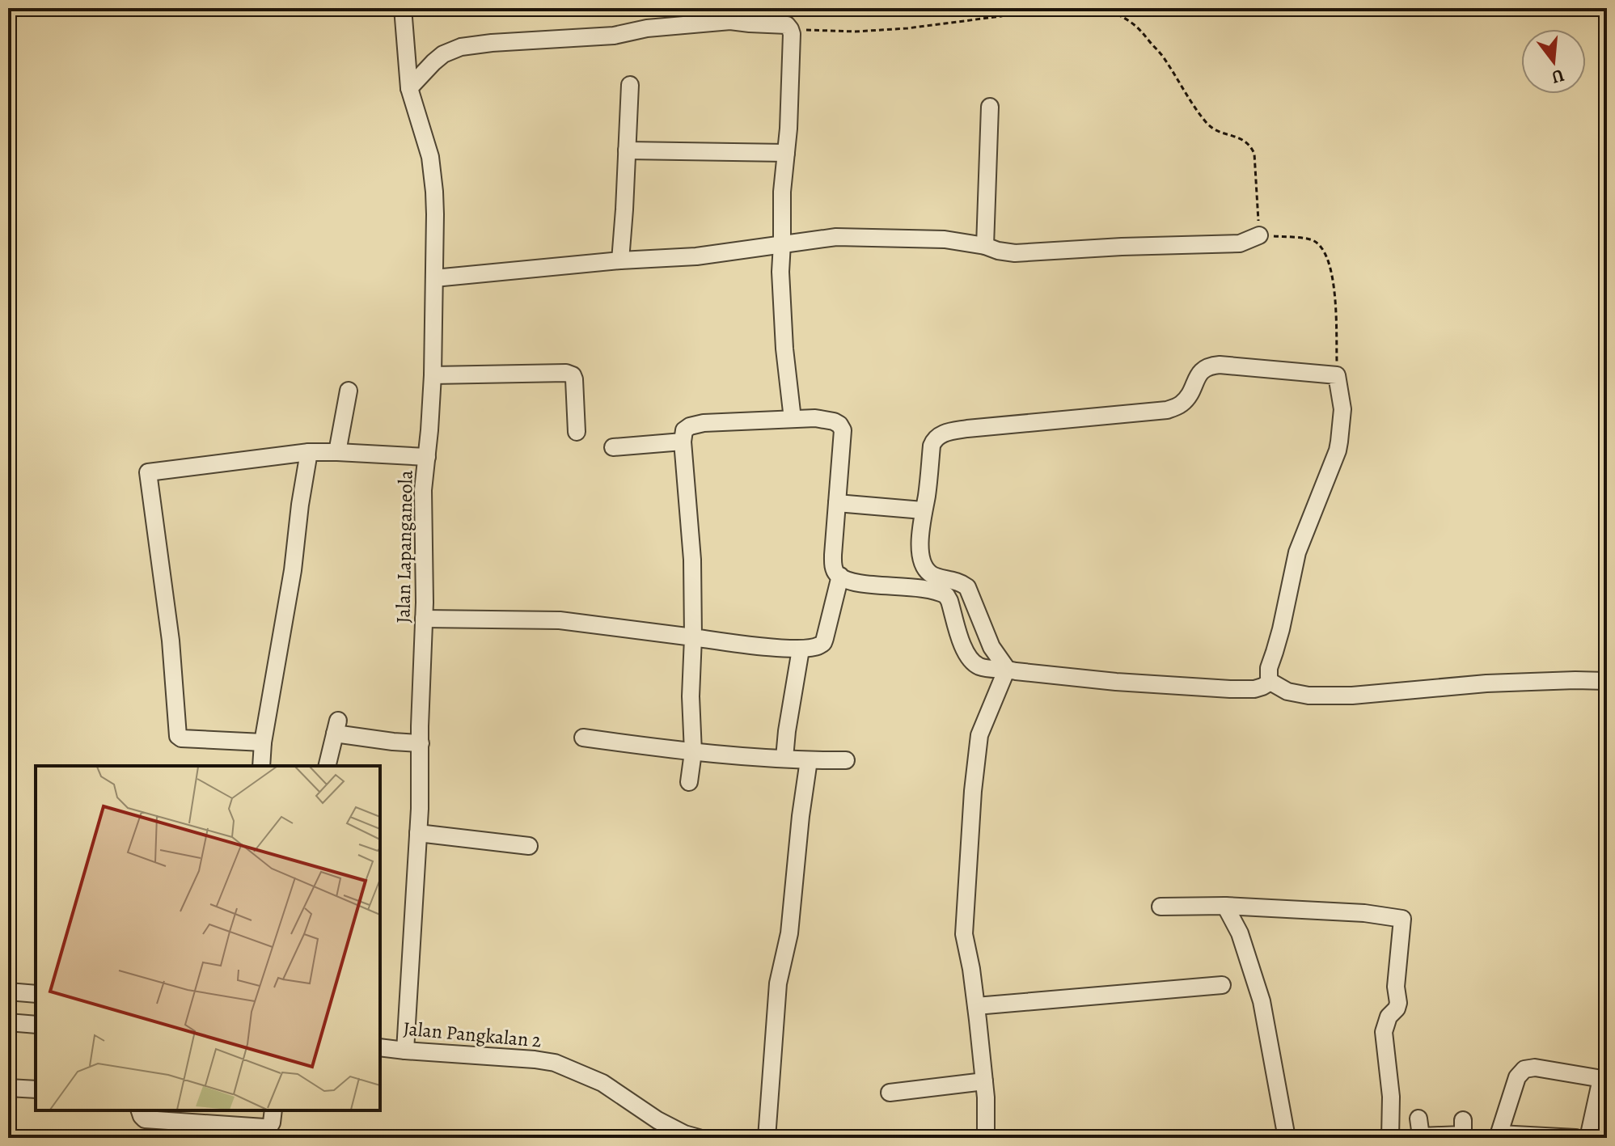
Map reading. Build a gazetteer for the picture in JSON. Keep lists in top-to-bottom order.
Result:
{
  "streets": {
    "street": ["Jalan Lapanganeola", "Jalan Pangkalan 2"]
  },
  "crossings": [
    ["Jalan Lapanganeola", "Jalan Pangkalan 2"]
  ],
  "north": "bottom"
}
